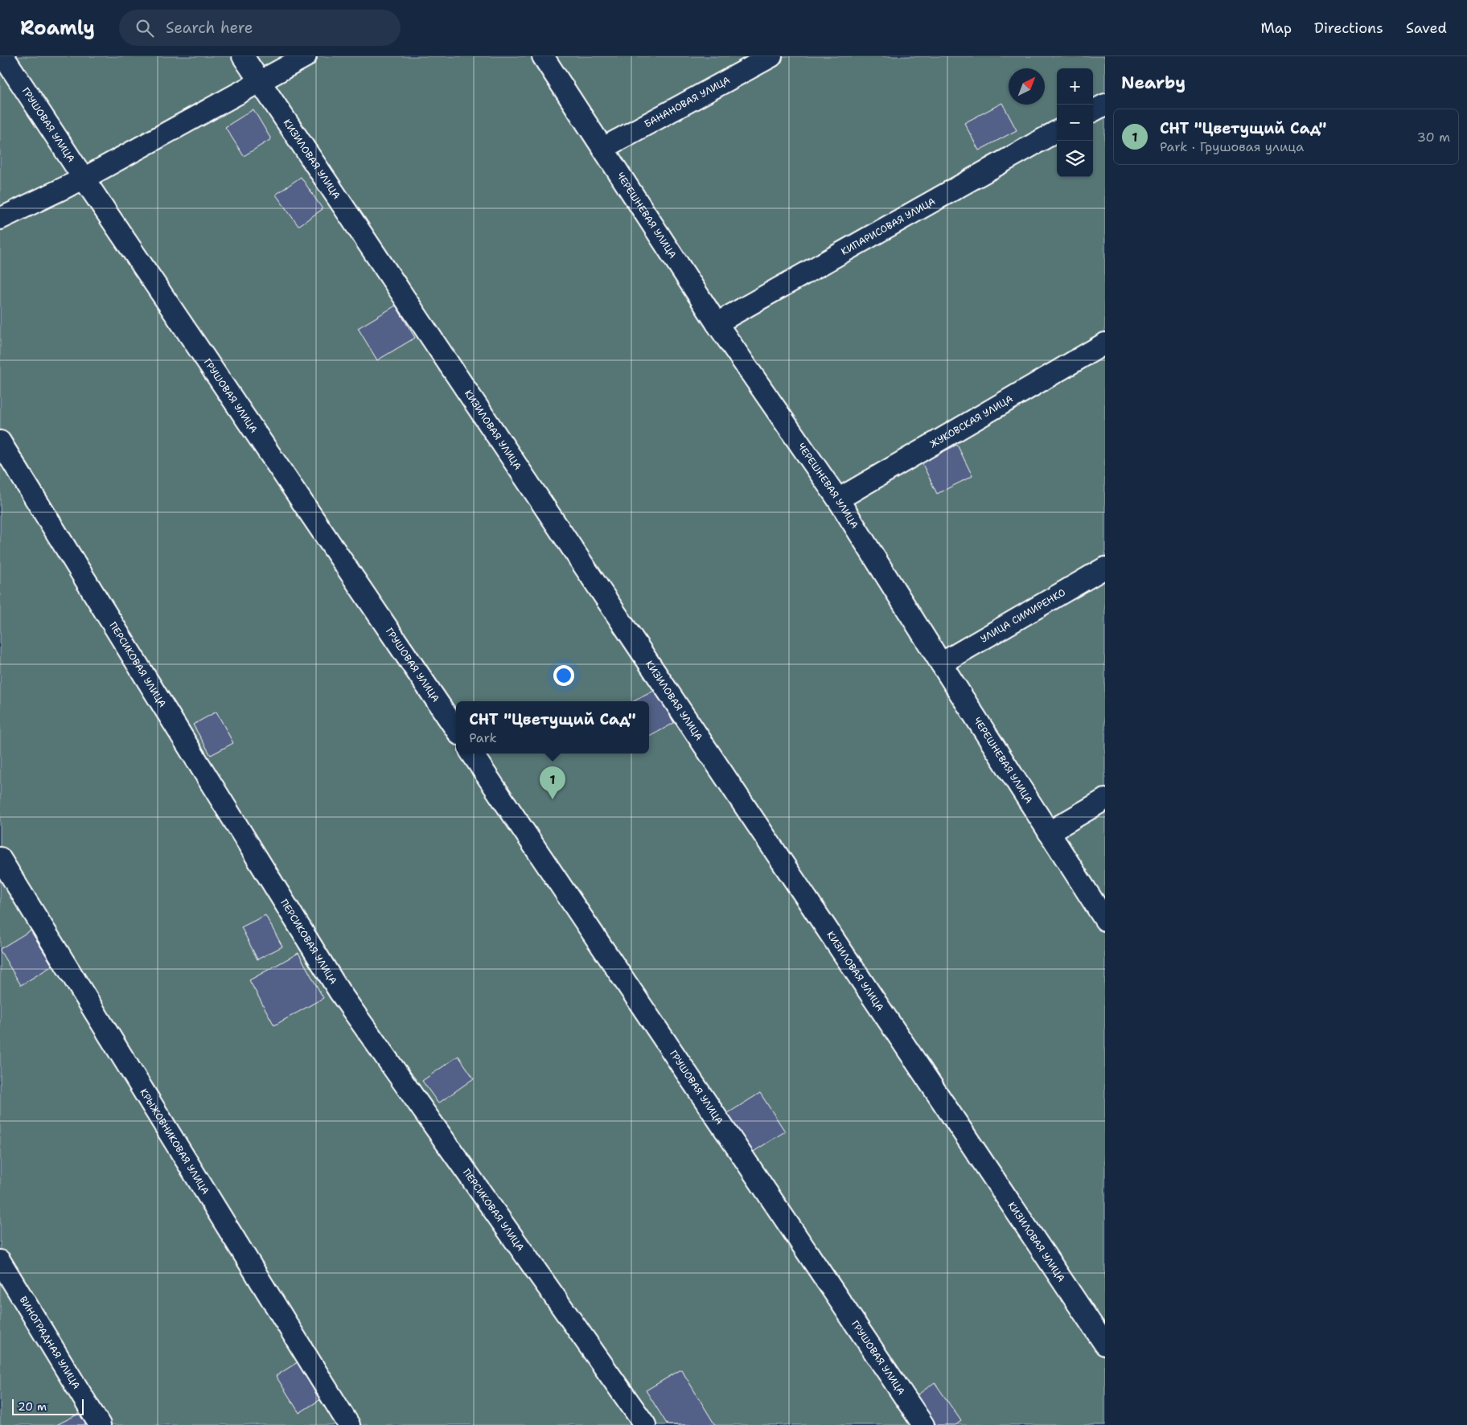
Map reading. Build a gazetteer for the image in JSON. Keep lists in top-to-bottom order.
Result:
{
  "streets": {
    "street": [
      "БАНАНОВАЯ УЛИЦА",
      "ГРУШОВАЯ УЛИЦА",
      "КИЗИЛОВАЯ УЛИЦА",
      "ЧЕРЕШНЕВАЯ УЛИЦА",
      "КИПАРИСОВАЯ УЛИЦА",
      "ЖУКОВСКАЯ УЛИЦА",
      "УЛИЦА СИМИРЕНКО",
      "ПЕРСИКОВАЯ УЛИЦА",
      "КРЫЖОВНИКОВАЯ УЛИЦА",
      "ВИНОГРАДНАЯ УЛИЦА"
    ]
  },
  "crossings": [
    ["БАНАНОВАЯ УЛИЦА", "ЧЕРЕШНЕВАЯ УЛИЦА"],
    ["ЧЕРЕШНЕВАЯ УЛИЦА", "КИПАРИСОВАЯ УЛИЦА"],
    ["ЧЕРЕШНЕВАЯ УЛИЦА", "ЖУКОВСКАЯ УЛИЦА"],
    ["ЧЕРЕШНЕВАЯ УЛИЦА", "УЛИЦА СИМИРЕНКО"]
  ],
  "scale_bar": "20 m",
  "north": "top right",
  "page": {
    "header": "Roamly",
    "search": "Search here",
    "nav": ["Map", "Directions", "Saved"],
    "heading": "Nearby",
    "map_buttons": ["+", "−"],
    "list": [
      {
        "mark": "1",
        "name": "СНТ \"Цветущий Сад\"",
        "note": "Park · Грушовая улица",
        "value": "30 m"
      }
    ],
    "popup": ["СНТ \"Цветущий Сад\"", "Park"],
    "pins": "1",
    "scale": "20 m"
  }
}
